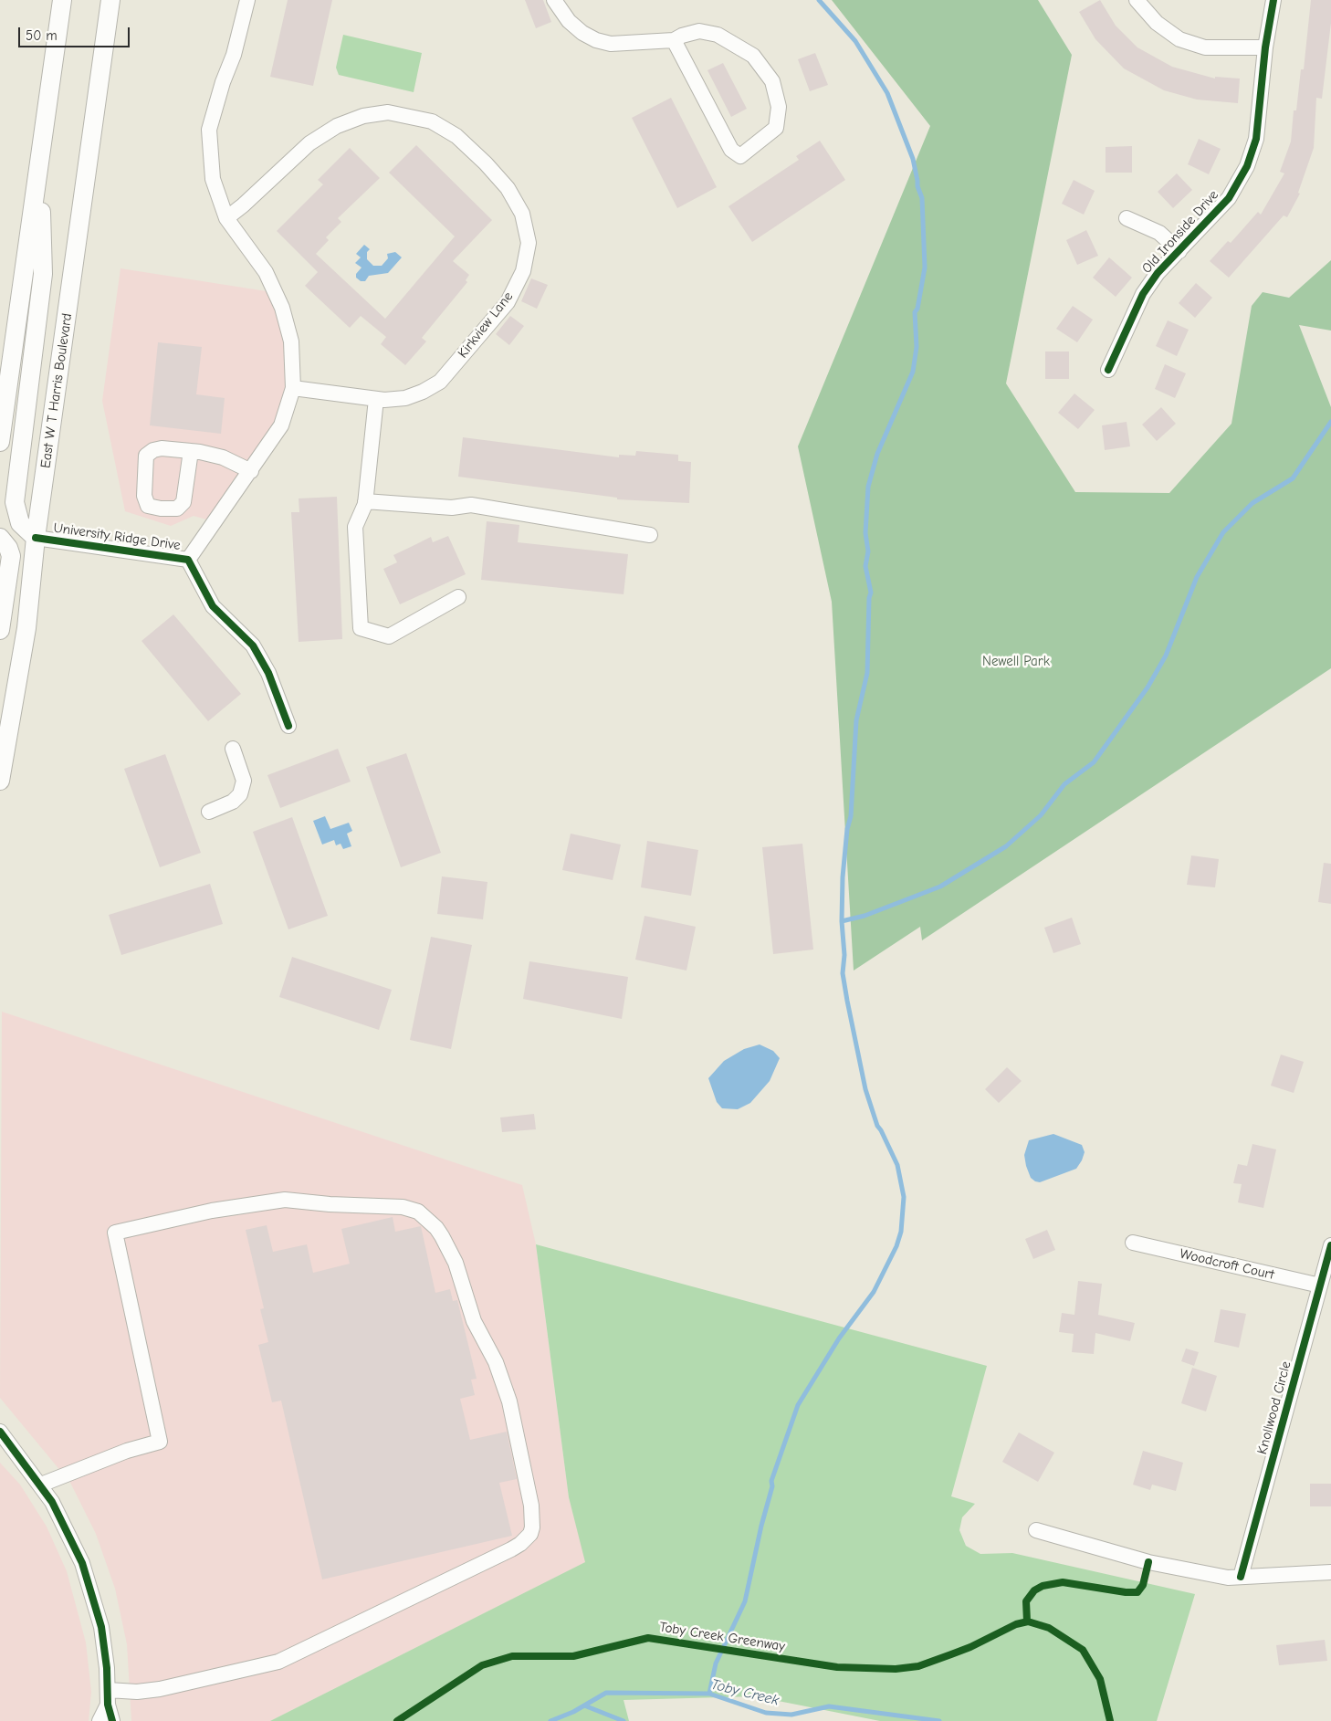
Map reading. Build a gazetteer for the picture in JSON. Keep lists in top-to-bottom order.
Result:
{
  "streets": {
    "main road": ["East W T Harris Boulevard"],
    "street": [
      "Old Ironside Drive",
      "Kirkview Lane",
      "University Ridge Drive",
      "Woodcroft Court",
      "Knollwood Circle"
    ],
    "cycle path": ["Toby Creek Greenway"]
  },
  "crossings": [
    ["Kirkview Lane", "University Ridge Drive"],
    ["East W T Harris Boulevard", "University Ridge Drive"],
    ["Woodcroft Court", "Knollwood Circle"]
  ],
  "water": ["Toby Creek"],
  "parks": ["Newell Park"],
  "scale_bar": "50 m"
}
